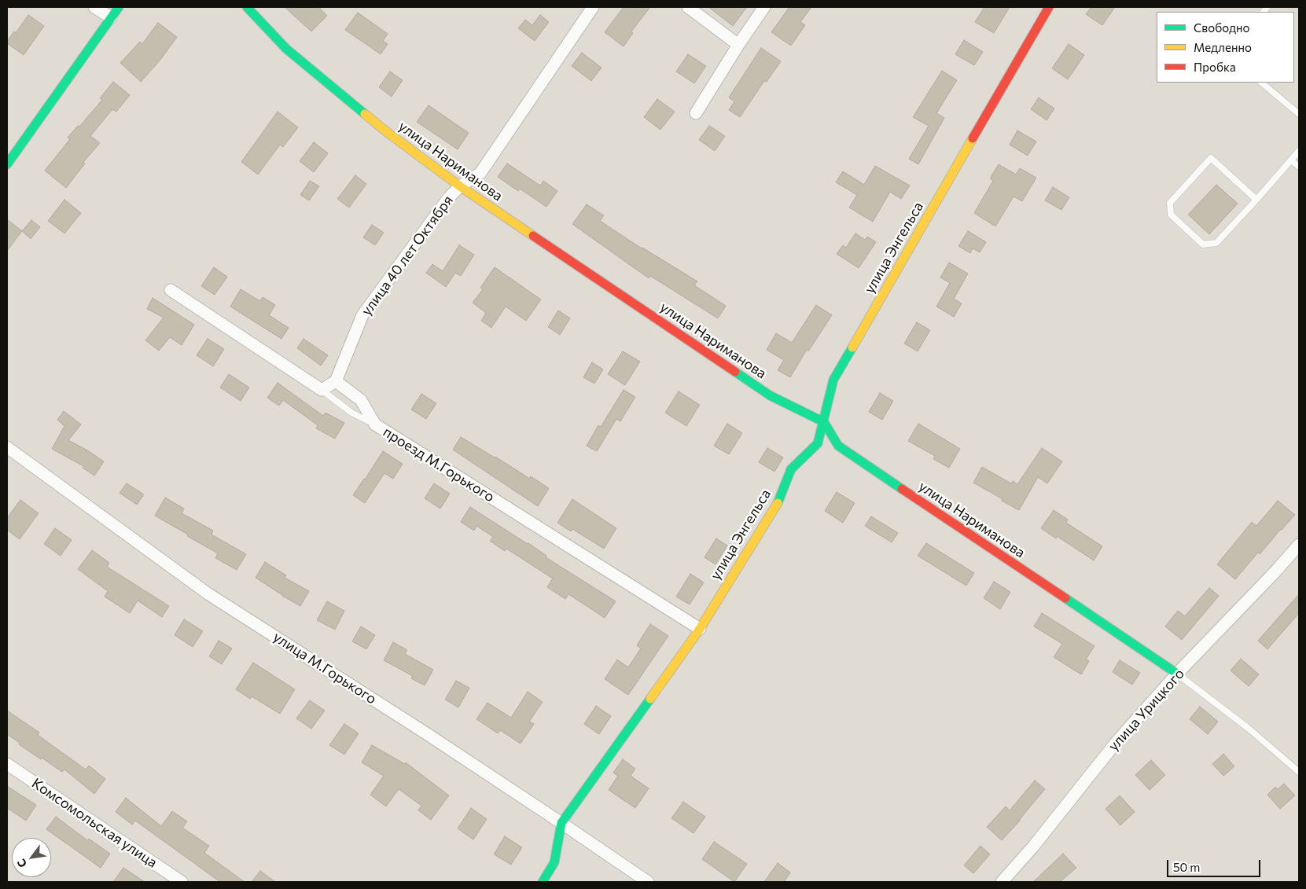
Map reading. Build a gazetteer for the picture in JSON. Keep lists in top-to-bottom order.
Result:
{
  "streets": {
    "street": [
      "улица Нариманова",
      "улица Энгельса",
      "улица 40 лет Октября",
      "проезд М.Горького",
      "улица М.Горького",
      "улица Урицкого",
      "Комсомольская улица"
    ]
  },
  "crossings": [
    ["улица Нариманова", "улица Энгельса"],
    ["улица Нариманова", "улица 40 лет Октября"],
    ["улица Нариманова", "улица Урицкого"],
    ["улица Энгельса", "проезд М.Горького"],
    ["улица Энгельса", "улица М.Горького"],
    ["улица 40 лет Октября", "проезд М.Горького"]
  ],
  "legend": ["Свободно", "Медленно", "Пробка"],
  "scale_bar": "50 m",
  "north": "bottom left"
}
